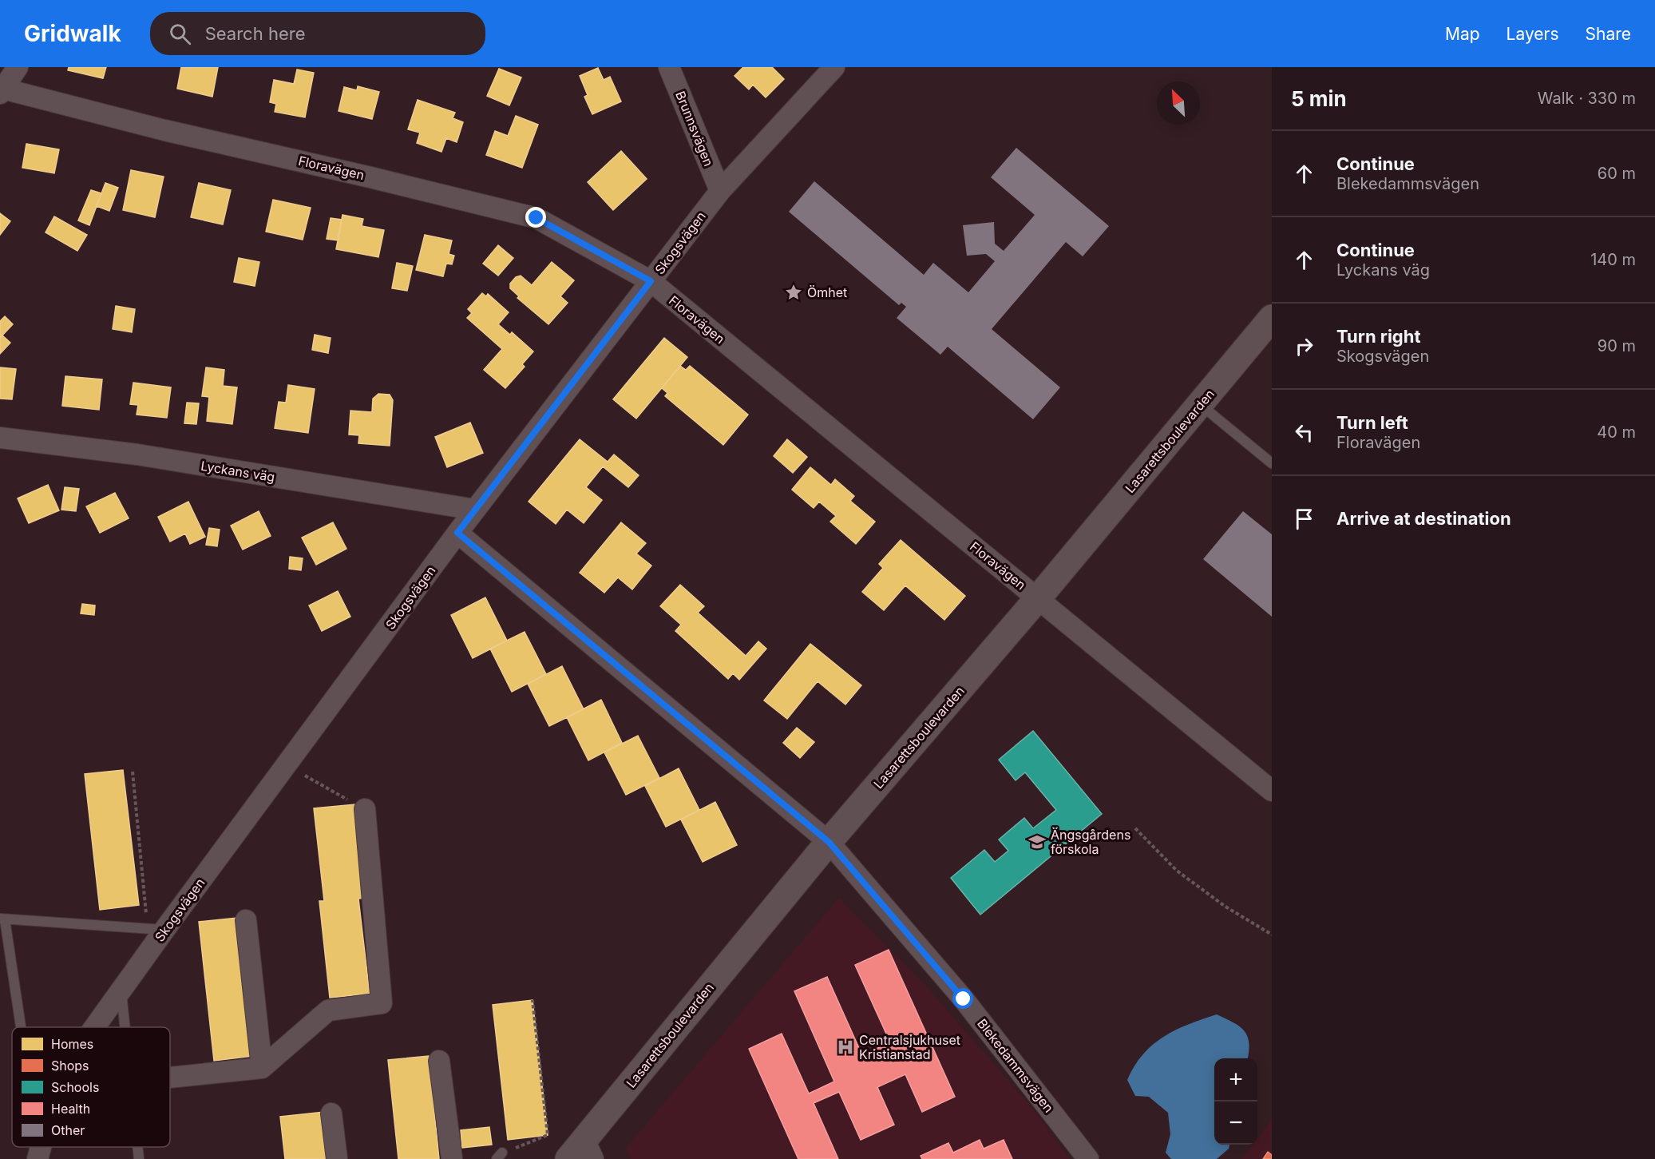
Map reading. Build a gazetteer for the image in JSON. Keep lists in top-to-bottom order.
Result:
{
  "streets": {
    "street": [
      "Brunnsvägen",
      "Floravägen",
      "Skogsvägen",
      "Lasarettsboulevarden",
      "Lyckans väg",
      "Blekedammsvägen"
    ]
  },
  "crossings": [
    ["Brunnsvägen", "Skogsvägen"],
    ["Floravägen", "Skogsvägen"],
    ["Floravägen", "Lasarettsboulevarden"],
    ["Skogsvägen", "Lyckans väg"],
    ["Lasarettsboulevarden", "Blekedammsvägen"]
  ],
  "places": {
    "place": ["Ömhet"],
    "school or university": ["Ängsgårdens förskola"],
    "hospital": ["Centralsjukhuset Kristianstad"]
  },
  "legend": [
    "Homes",
    "Shops",
    "Schools",
    "Health",
    "Other"
  ],
  "north": "top left",
  "page": {
    "header": "Gridwalk",
    "search": "Search here",
    "nav": ["Map", "Layers", "Share"],
    "heading": ["5 min", "Walk · 330 m"],
    "list": [
      ["Continue", "Blekedammsvägen", "60 m"],
      ["Continue", "Lyckans väg", "140 m"],
      ["Turn right", "Skogsvägen", "90 m"],
      ["Turn left", "Floravägen", "40 m"],
      "Arrive at destination"
    ],
    "map_buttons": ["+", "−"]
  }
}
